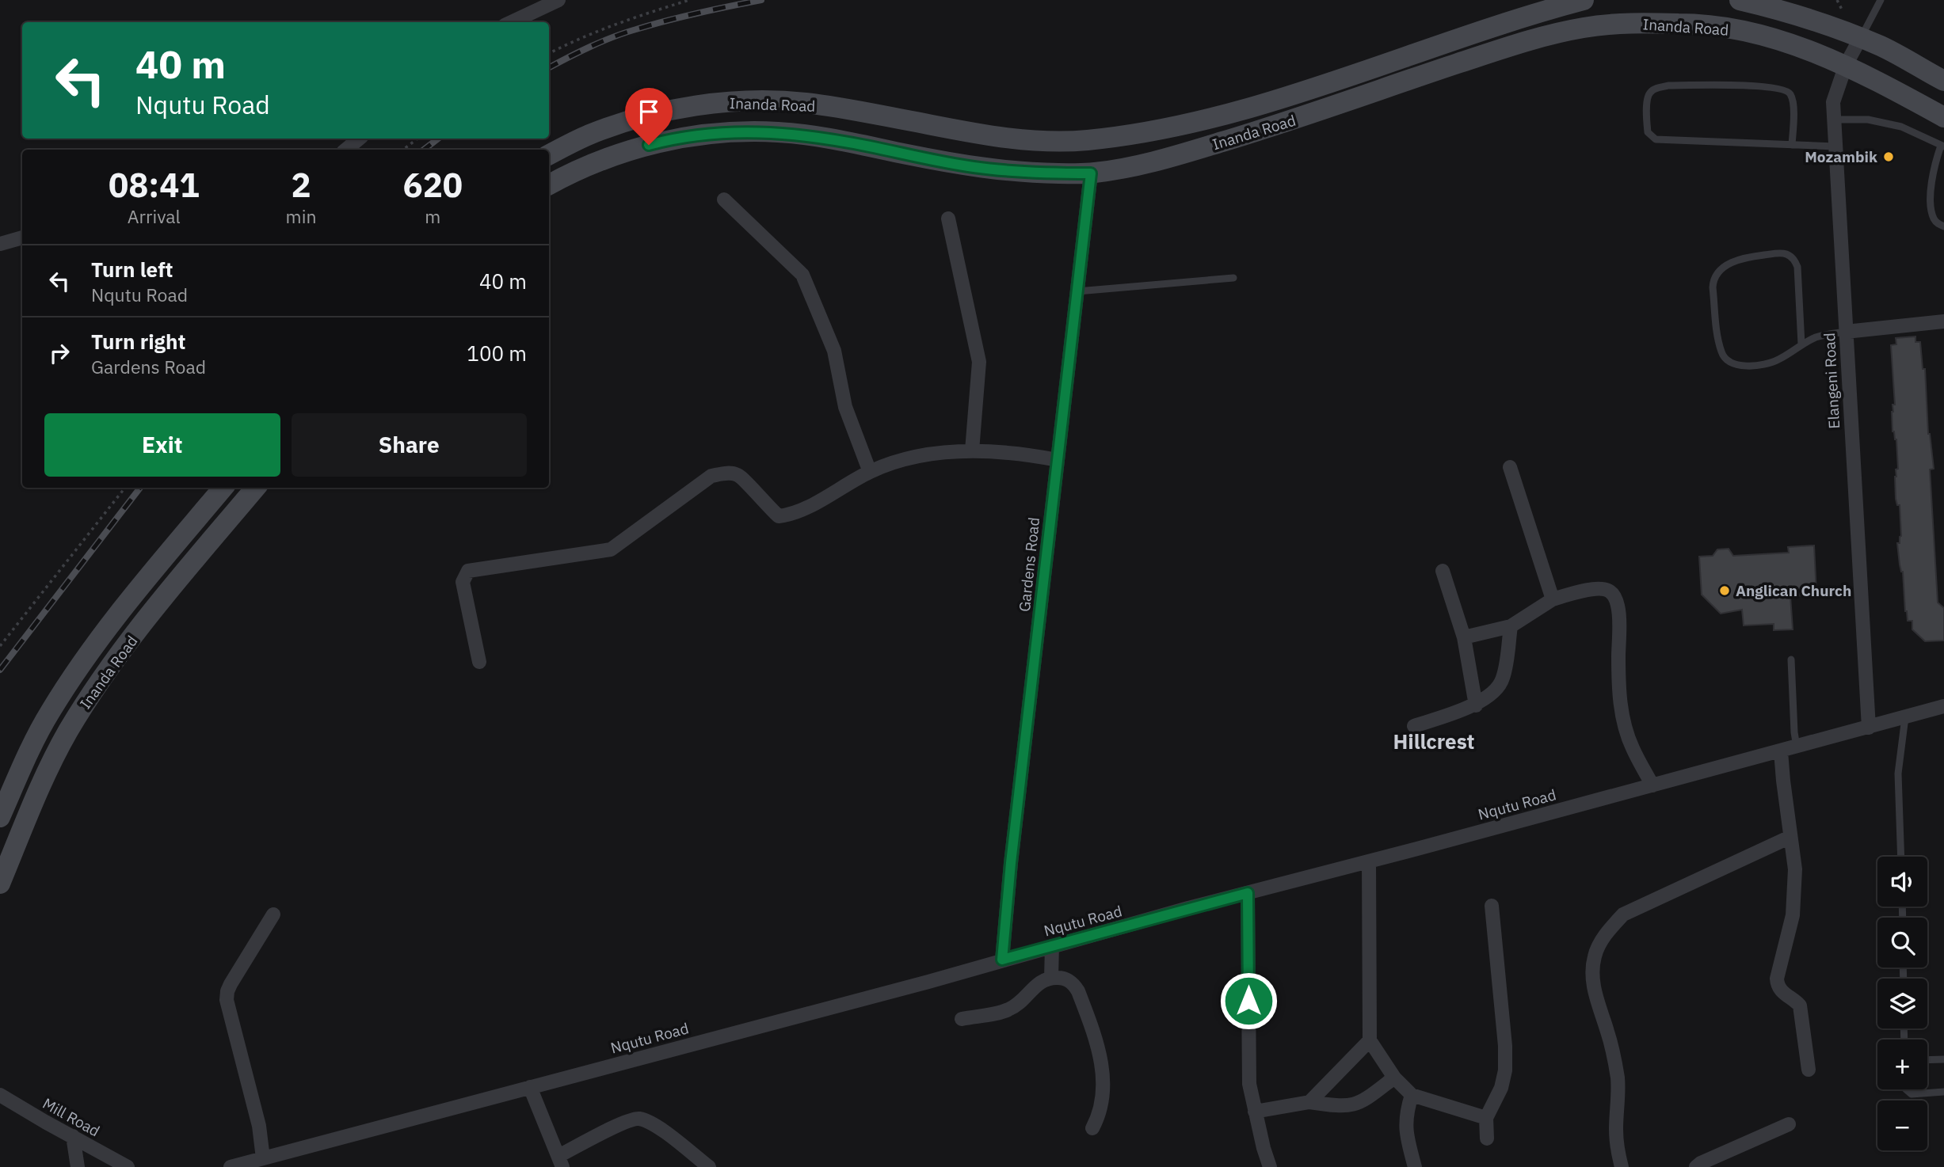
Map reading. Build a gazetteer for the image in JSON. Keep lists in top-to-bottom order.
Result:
{
  "streets": {
    "main road": ["Inanda Road"],
    "street": [
      "Elangeni Road",
      "Gardens Road",
      "Nqutu Road",
      "Mill Road"
    ]
  },
  "crossings": [
    ["Inanda Road", "Elangeni Road"],
    ["Inanda Road", "Gardens Road"],
    ["Elangeni Road", "Nqutu Road"],
    ["Gardens Road", "Nqutu Road"]
  ],
  "districts": ["Hillcrest"],
  "places": ["Mozambik", "Anglican Church"],
  "page": {
    "turn": ["40 m", "Nqutu Road"],
    "eta": [
      "08:41",
      "Arrival",
      "2",
      "min",
      "620",
      "m"
    ],
    "list": [
      {
        "name": "Turn left",
        "note": "Nqutu Road",
        "value": "40 m"
      },
      {
        "name": "Turn right",
        "note": "Gardens Road",
        "value": "100 m"
      }
    ],
    "buttons": ["Exit", "Share"],
    "map_buttons": ["+", "−"]
  }
}
